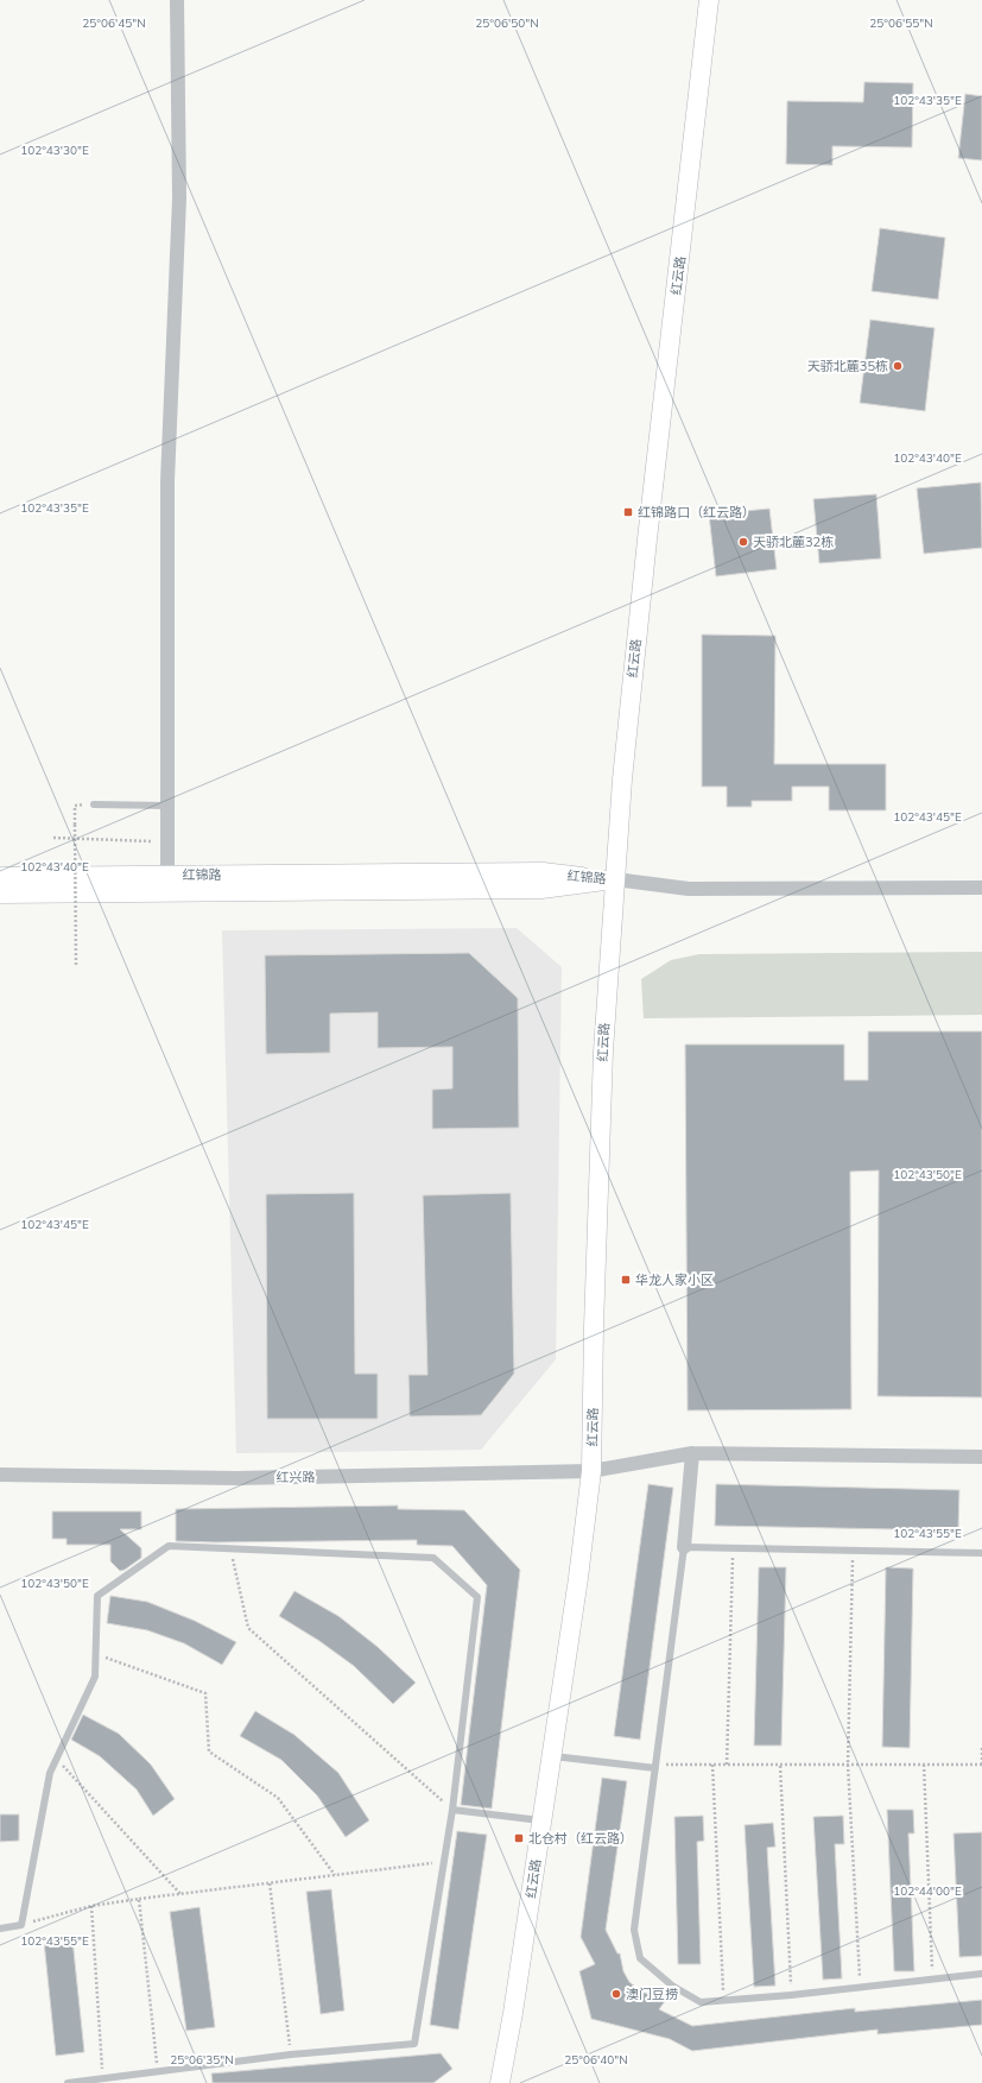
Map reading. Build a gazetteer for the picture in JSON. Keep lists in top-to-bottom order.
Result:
{
  "streets": {
    "street": ["红云路", "红锦路", "红兴路"]
  },
  "crossings": [
    ["红云路", "红锦路"],
    ["红云路", "红兴路"]
  ],
  "places": {
    "other": ["天骄北麓35栋", "天骄北麓32栋", "澳门豆捞"],
    "transit": ["红锦路口（红云路）", "华龙人家小区", "北仓村（红云路）"]
  },
  "coordinates": [
    "25°06'45\"N",
    "25°06'50\"N",
    "25°06'55\"N",
    "102°43'35\"E",
    "102°43'30\"E",
    "102°43'40\"E",
    "102°43'45\"E",
    "102°43'50\"E",
    "102°43'55\"E",
    "102°44'00\"E",
    "25°06'35\"N",
    "25°06'40\"N"
  ]
}
